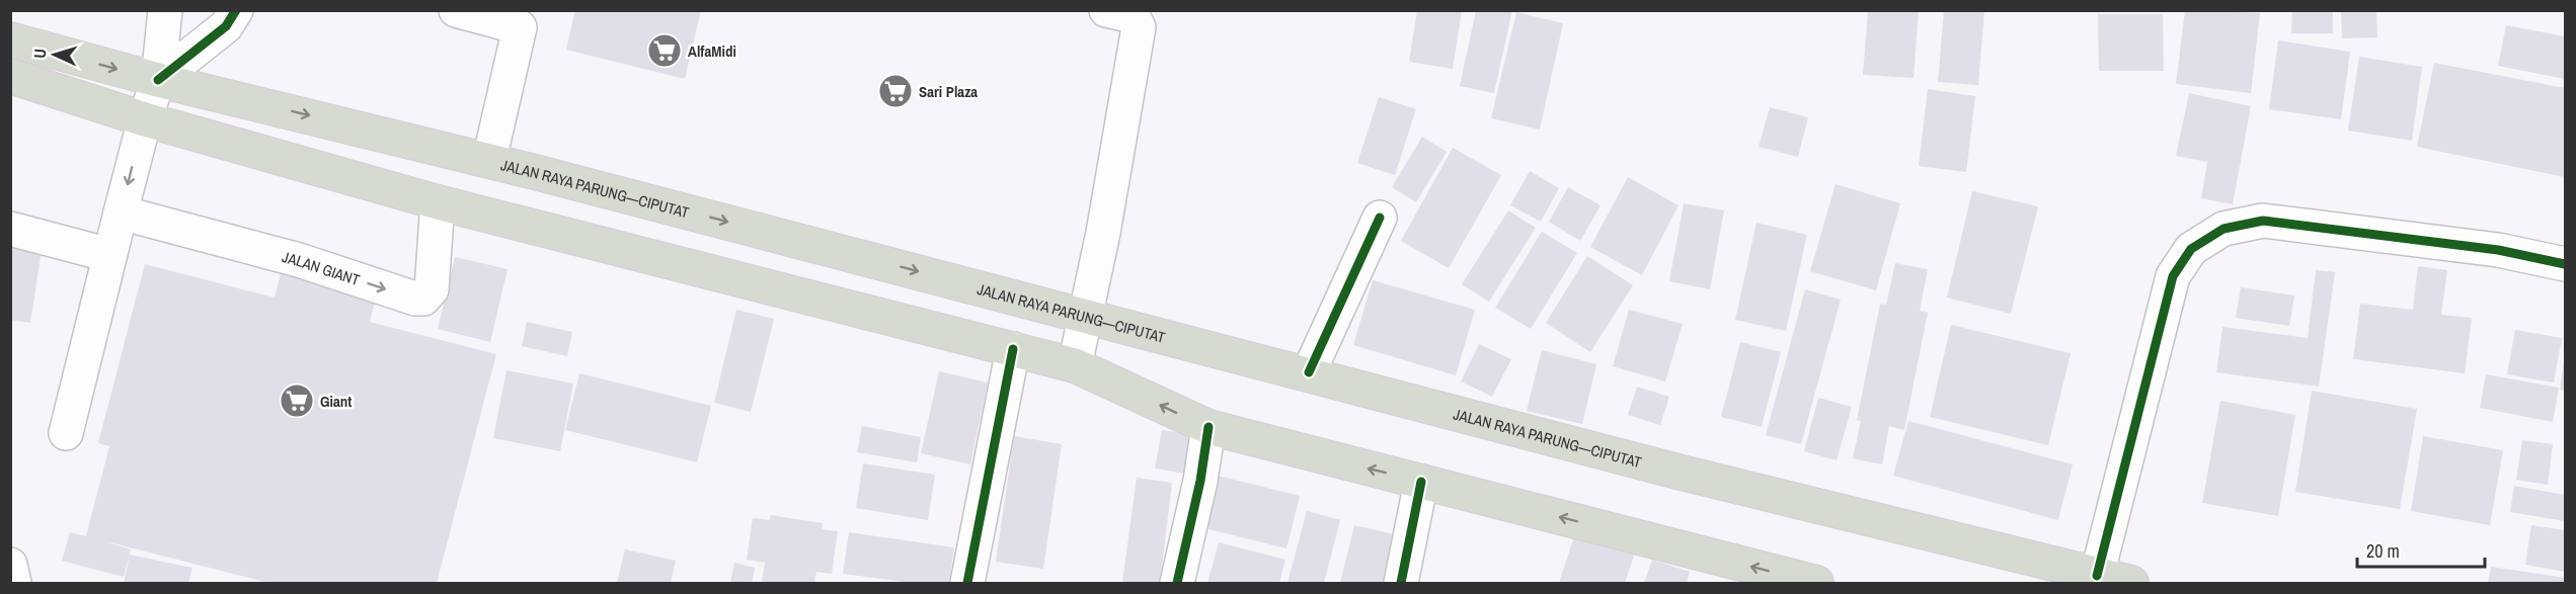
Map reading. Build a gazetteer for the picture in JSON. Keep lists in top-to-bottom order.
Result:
{
  "streets": {
    "highway": ["JALAN RAYA PARUNG—CIPUTAT"],
    "street": ["JALAN GIANT"]
  },
  "places": {
    "supermarket": ["AlfaMidi", "Sari Plaza", "Giant"]
  },
  "scale_bar": "20 m",
  "north": "left"
}
